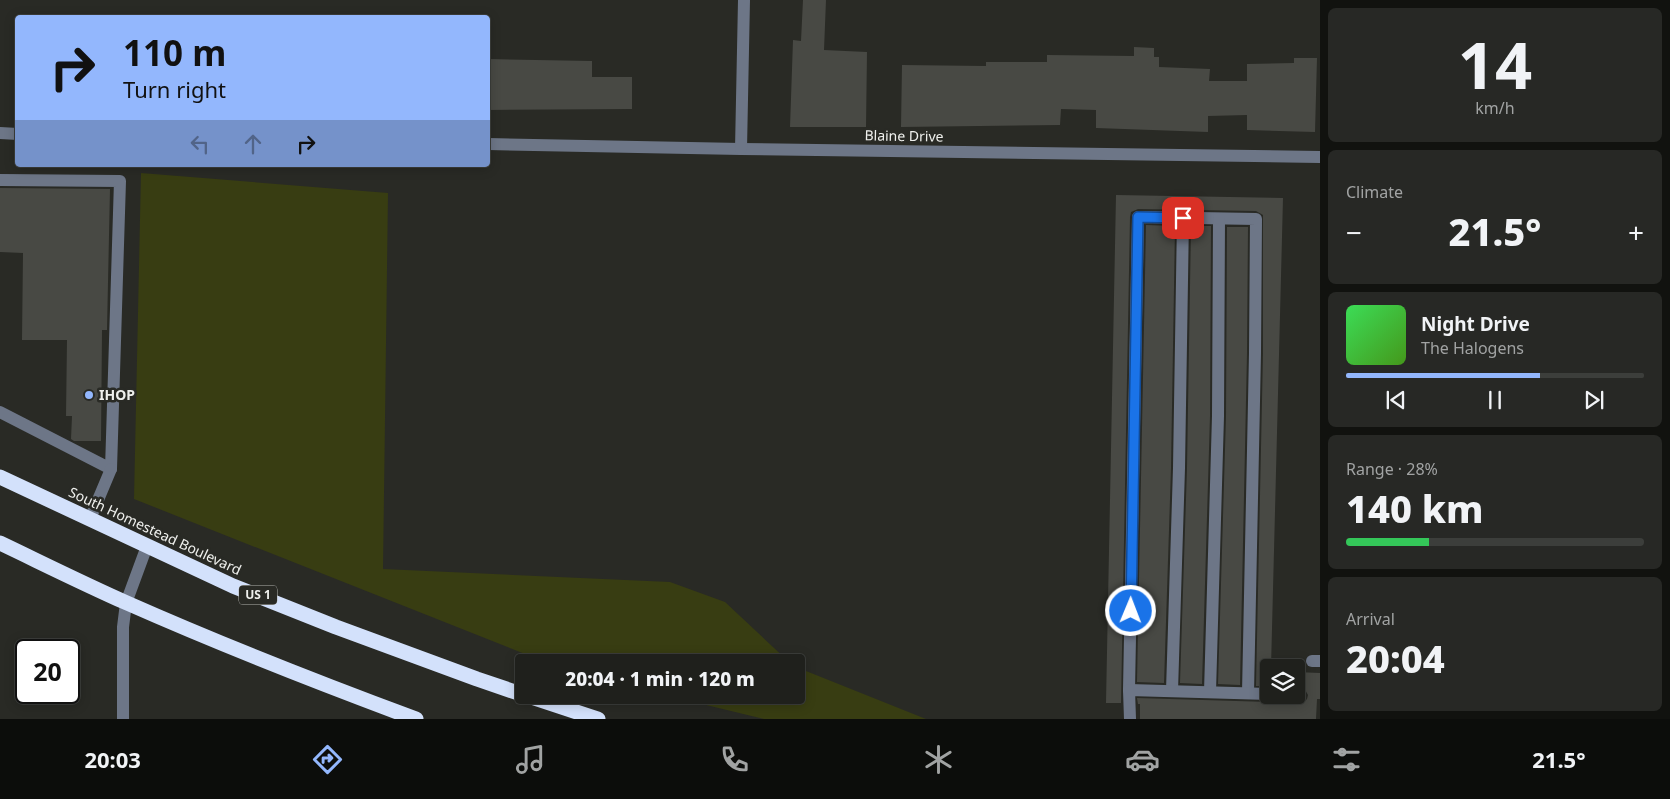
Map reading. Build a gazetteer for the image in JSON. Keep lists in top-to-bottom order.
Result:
{
  "streets": {
    "highway": ["South Homestead Boulevard", "US 1"],
    "street": ["Blaine Drive"]
  },
  "places": ["IHOP"],
  "page": {
    "tile": [
      ["14", "km/h"],
      "Climate",
      ["Range · 28%", "140 km"],
      ["Arrival", "20:04"]
    ],
    "turn": ["110 m", "Turn right"],
    "heat": ["−", "21.5°", "+"],
    "song": ["Night Drive", "The Halogens"],
    "limit": "20",
    "trip": "20:04 · 1 min · 120 m",
    "tabs": ["20:03", "21.5°"]
  }
}
